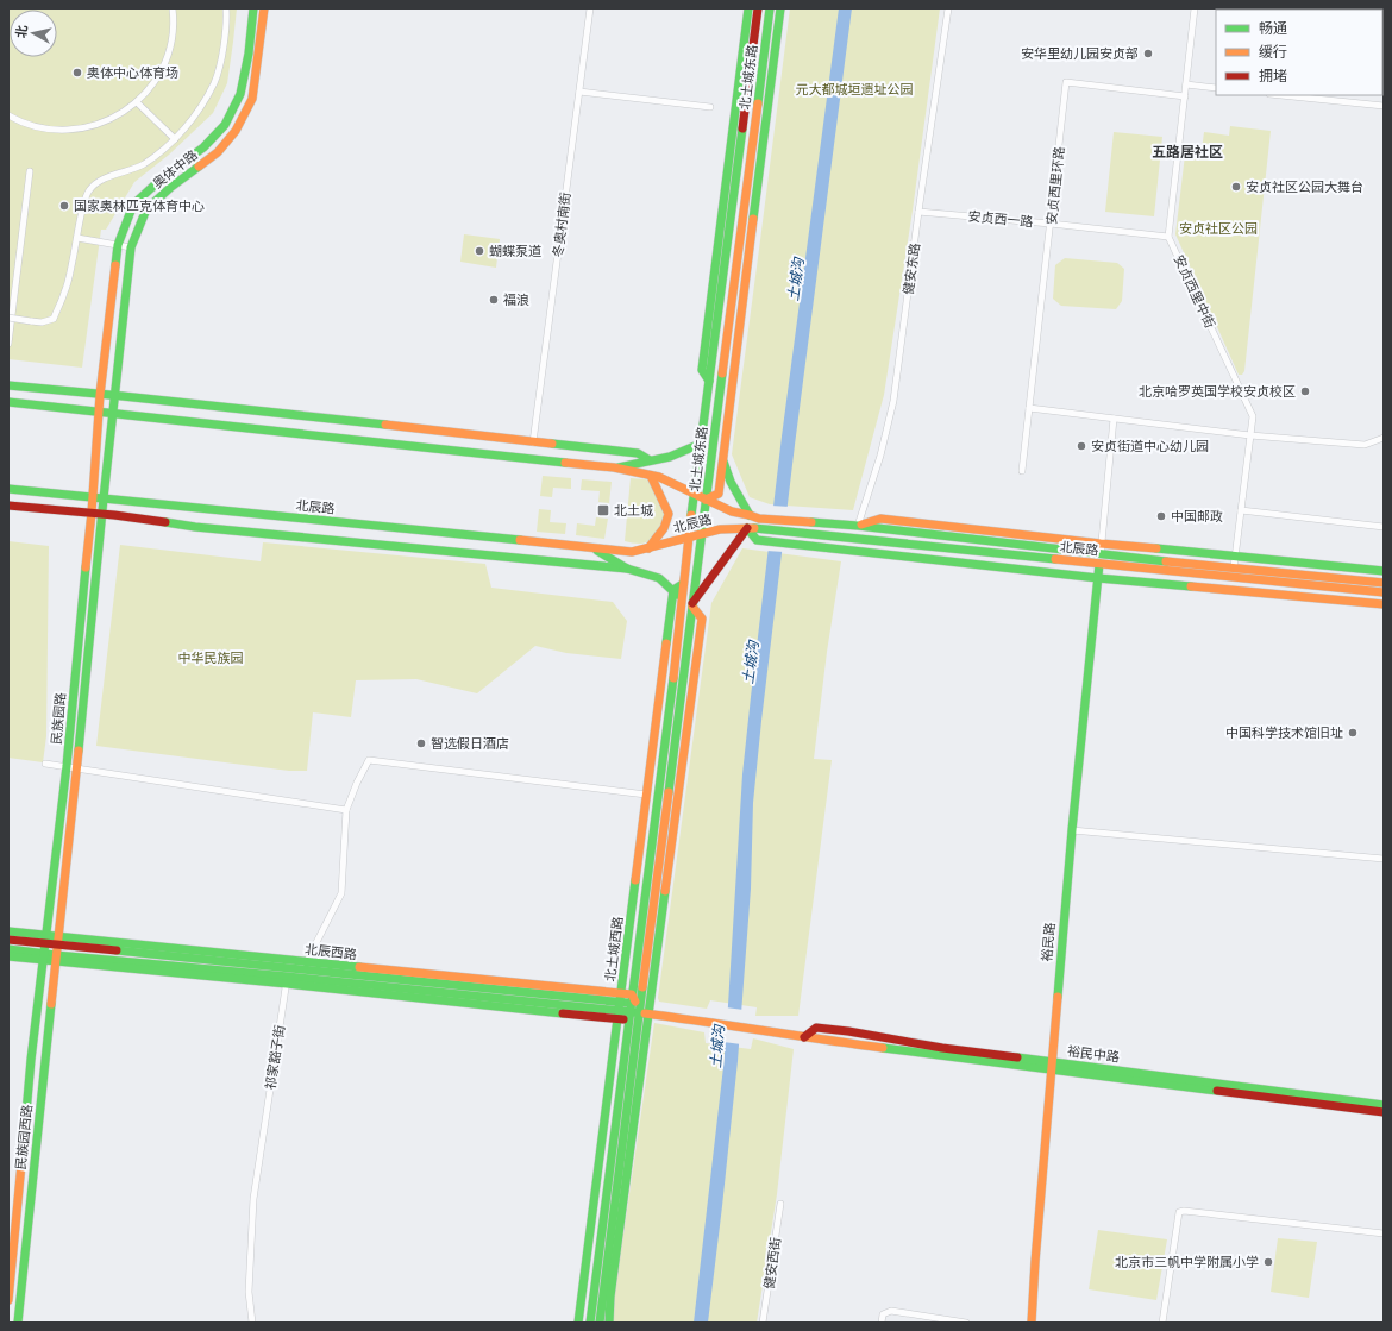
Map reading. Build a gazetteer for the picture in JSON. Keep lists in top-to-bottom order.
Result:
{
  "streets": {
    "main road": [
      "北土城东路",
      "奥体中路",
      "北辰路",
      "民族园路",
      "裕民路",
      "北土城西路",
      "北辰西路",
      "裕民中路",
      "民族园西路"
    ],
    "street": [
      "安贞西里环路",
      "安贞西一路",
      "冬奥村南街",
      "健安东路",
      "安贞西里中街",
      "祁家豁子街",
      "健安西街"
    ]
  },
  "crossings": [
    ["北土城东路", "北辰路"],
    ["北土城东路", "北土城西路"],
    ["奥体中路", "北辰路"],
    ["奥体中路", "民族园路"],
    ["安贞西里环路", "安贞西一路"],
    ["安贞西一路", "健安东路"],
    ["安贞西一路", "安贞西里中街"],
    ["健安东路", "北辰路"],
    ["安贞西里中街", "北辰路"],
    ["北辰路", "民族园路"],
    ["北辰路", "裕民路"],
    ["北辰路", "北土城西路"],
    ["民族园路", "北辰西路"],
    ["民族园路", "民族园西路"],
    ["裕民路", "裕民中路"],
    ["北土城西路", "北辰西路"],
    ["北辰西路", "祁家豁子街"],
    ["北辰西路", "民族园西路"]
  ],
  "districts": ["五路居社区"],
  "water": ["土城沟"],
  "parks": ["元大都城垣遗址公园", "安贞社区公园", "中华民族园"],
  "places": {
    "other": [
      "安华里幼儿园安贞部",
      "奥体中心体育场",
      "安贞社区公园大舞台",
      "国家奥林匹克体育中心",
      "蝴蝶泵道",
      "福浪",
      "北京哈罗英国学校安贞校区",
      "安贞街道中心幼儿园",
      "中国邮政",
      "中国科学技术馆旧址",
      "智选假日酒店",
      "北京市三帆中学附属小学"
    ],
    "transit": ["北土城"]
  },
  "legend": ["畅通", "缓行", "拥堵"],
  "north": "left"
}
